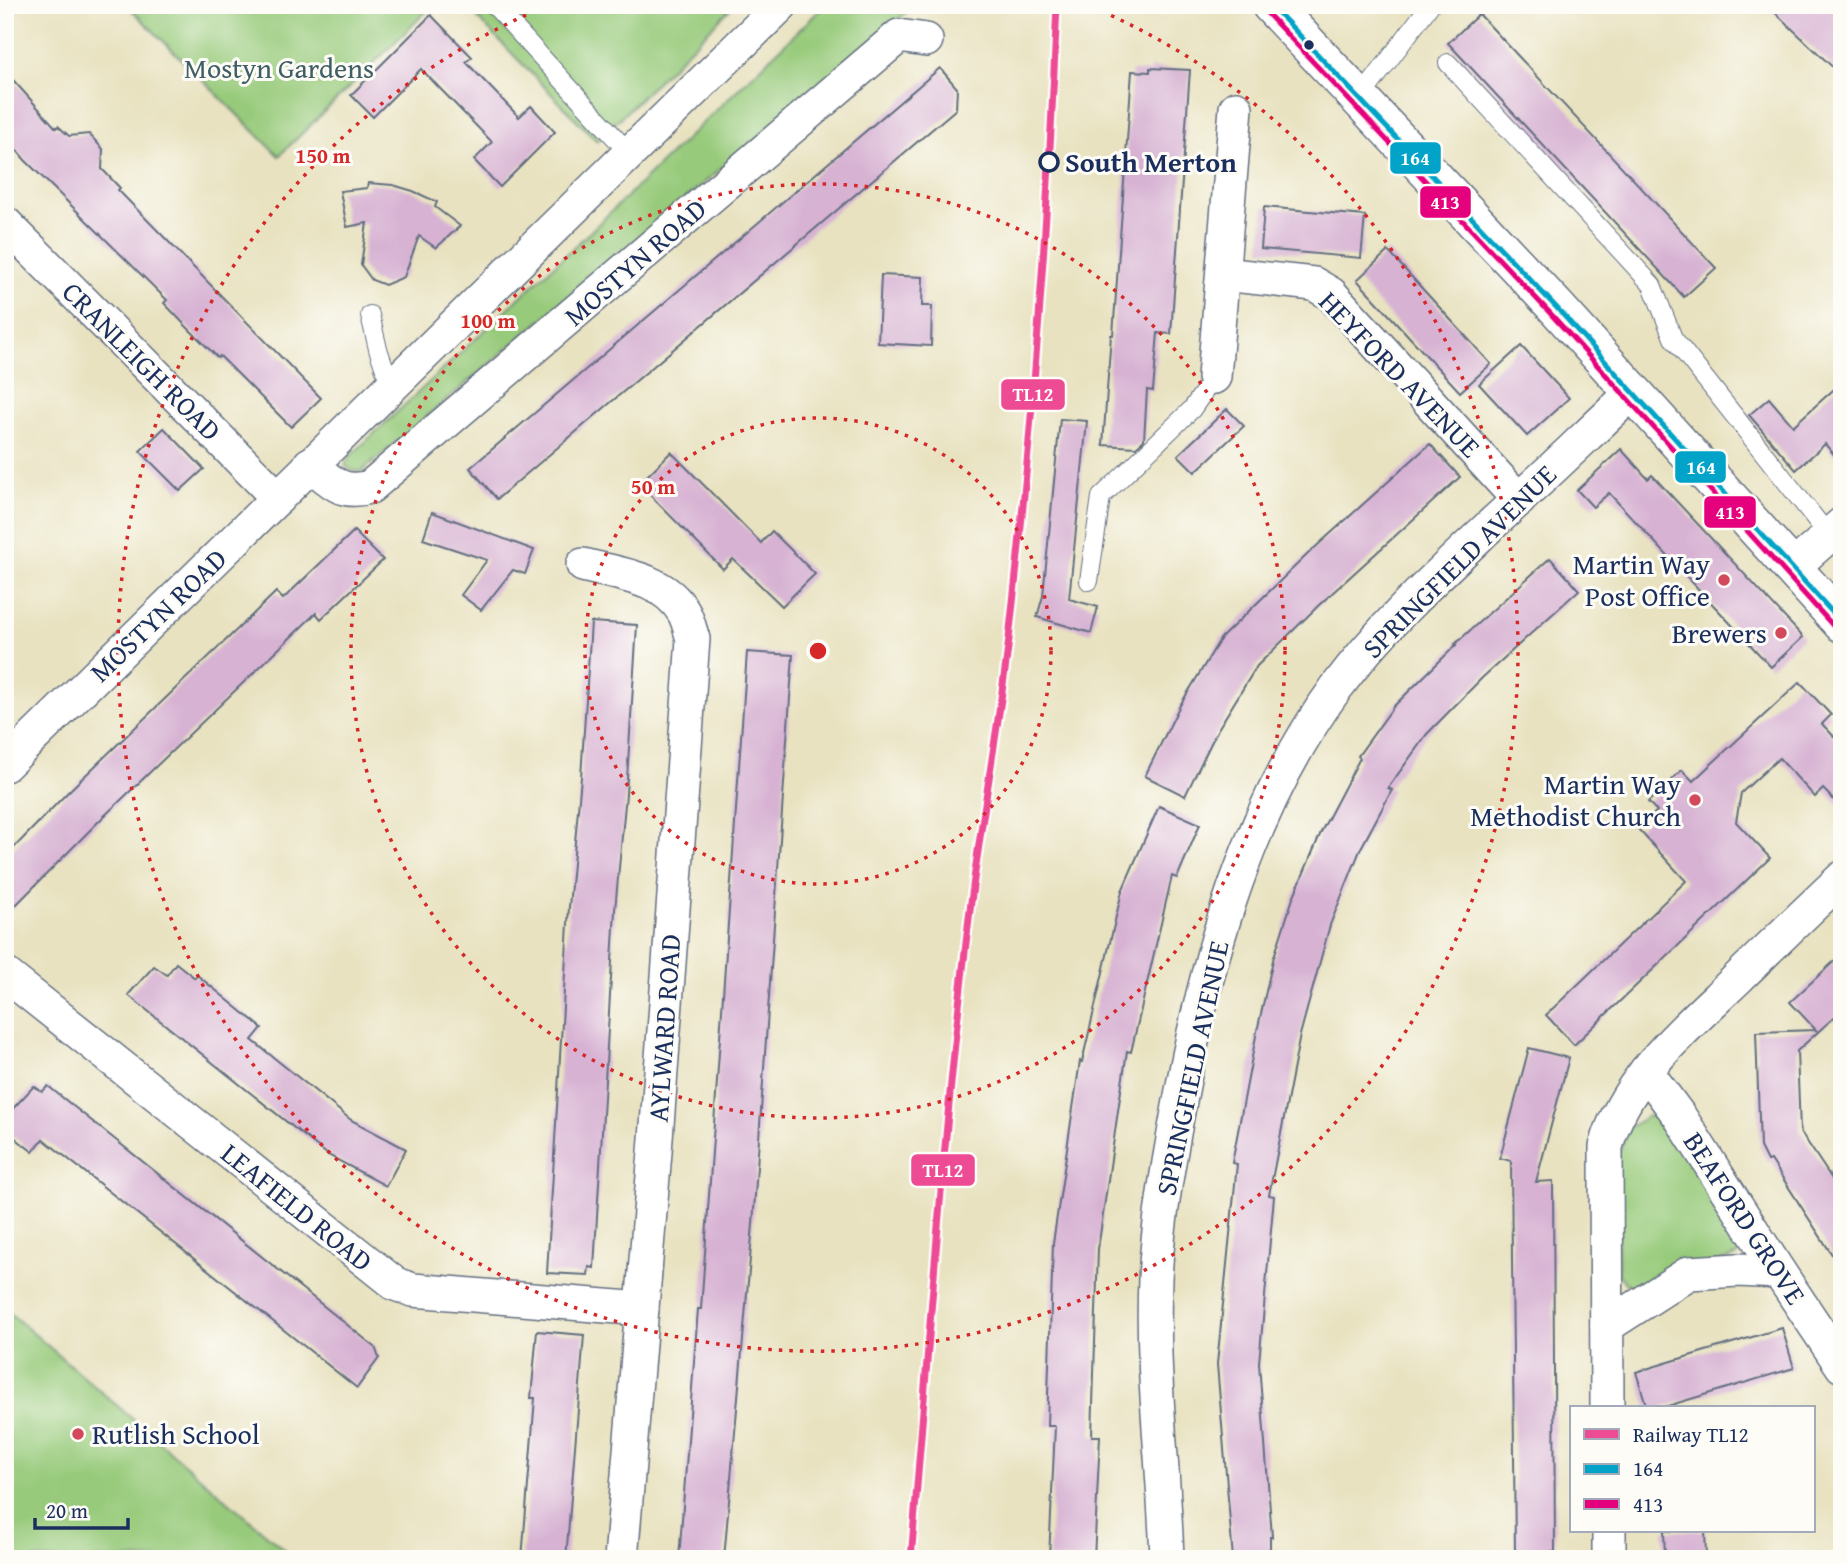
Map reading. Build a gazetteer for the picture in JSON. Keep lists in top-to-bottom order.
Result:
{
  "streets": {
    "street": [
      "MOSTYN ROAD",
      "CRANLEIGH ROAD",
      "HEYFORD AVENUE",
      "SPRINGFIELD AVENUE",
      "AYLWARD ROAD",
      "LEAFIELD ROAD",
      "BEAFORD GROVE"
    ]
  },
  "crossings": [
    ["MOSTYN ROAD", "CRANLEIGH ROAD"],
    ["HEYFORD AVENUE", "SPRINGFIELD AVENUE"],
    ["AYLWARD ROAD", "LEAFIELD ROAD"]
  ],
  "parks": ["Mostyn Gardens"],
  "places": [
    "South Merton",
    "Martin Way Post Office",
    "Brewers",
    "Martin Way Methodist Church",
    "Rutlish School"
  ],
  "lines": ["rail line TL12", "transit line 164", "transit line 413"],
  "legend": ["Railway TL12", "164", "413"],
  "scale_bar": "20 m",
  "rings": ["150 m", "100 m", "50 m"]
}
